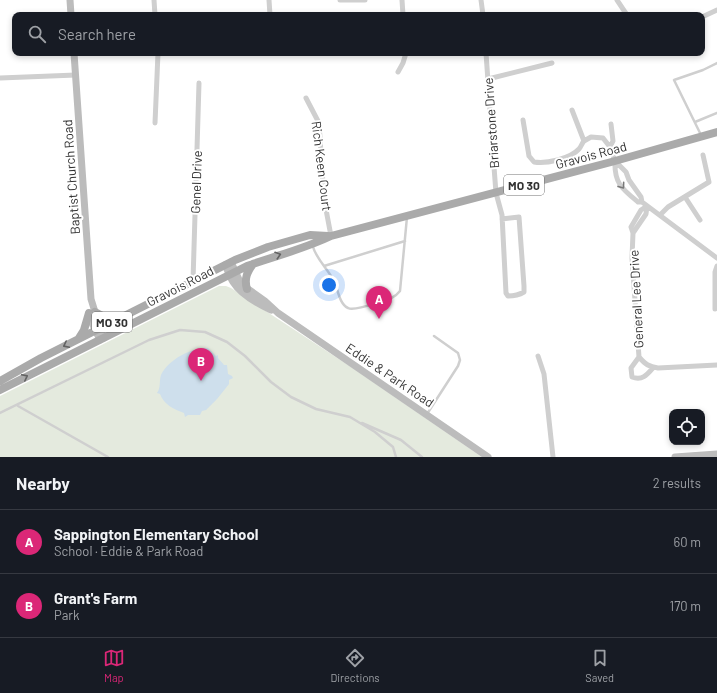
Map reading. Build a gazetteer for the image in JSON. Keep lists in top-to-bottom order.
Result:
{
  "streets": {
    "main road": ["Gravois Road", "MO 30"],
    "street": [
      "Briarstone Drive",
      "Rich Keen Court",
      "Baptist Church Road",
      "Genel Drive",
      "General Lee Drive",
      "Eddie & Park Road"
    ]
  },
  "crossings": [
    ["Briarstone Drive", "Gravois Road"],
    ["Gravois Road", "Rich Keen Court"],
    ["Gravois Road", "Baptist Church Road"],
    ["Gravois Road", "Genel Drive"],
    ["Gravois Road", "Eddie & Park Road"]
  ],
  "page": {
    "search": "Search here",
    "pins": ["A", "B"],
    "heading": ["Nearby", "2 results"],
    "list": [
      {
        "mark": "A",
        "name": "Sappington Elementary School",
        "note": "School · Eddie & Park Road",
        "value": "60 m"
      },
      {
        "mark": "B",
        "name": "Grant's Farm",
        "note": "Park",
        "value": "170 m"
      }
    ],
    "nav": ["Map", "Directions", "Saved"]
  }
}
